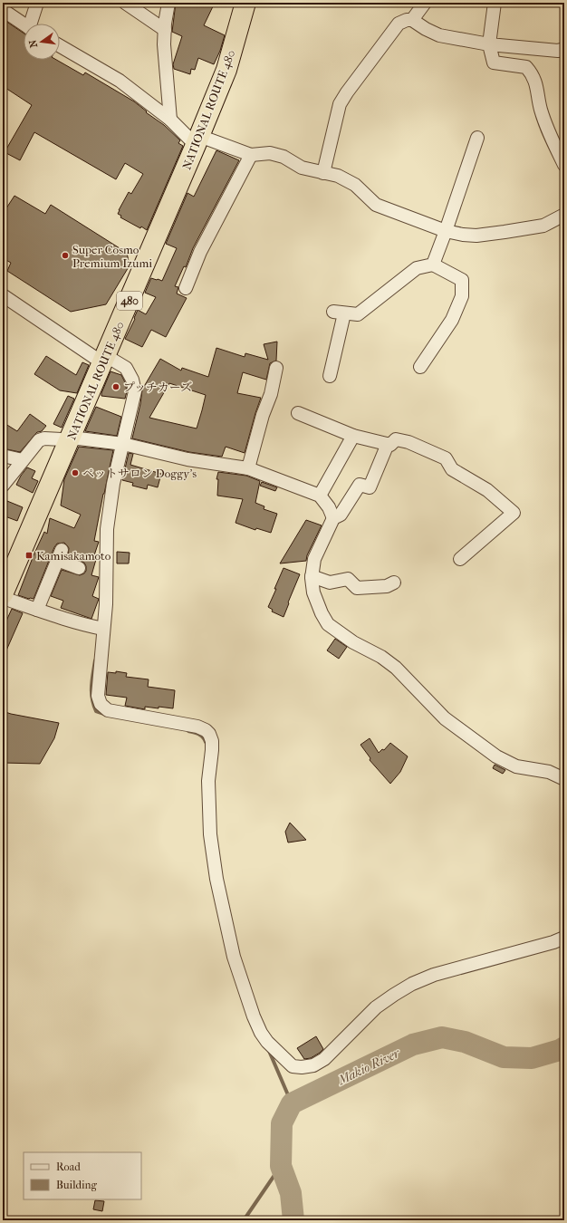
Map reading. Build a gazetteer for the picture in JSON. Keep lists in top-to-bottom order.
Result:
{
  "streets": {
    "highway": ["NATIONAL ROUTE 480", "480"]
  },
  "water": ["Makio River"],
  "places": {
    "other": ["Super Cosmo Premium Izumi", "プッチカーズ", "ペットサロン Doggy's"],
    "transit": ["Kamisakamoto"]
  },
  "legend": ["Road", "Building"],
  "north": "left"
}
